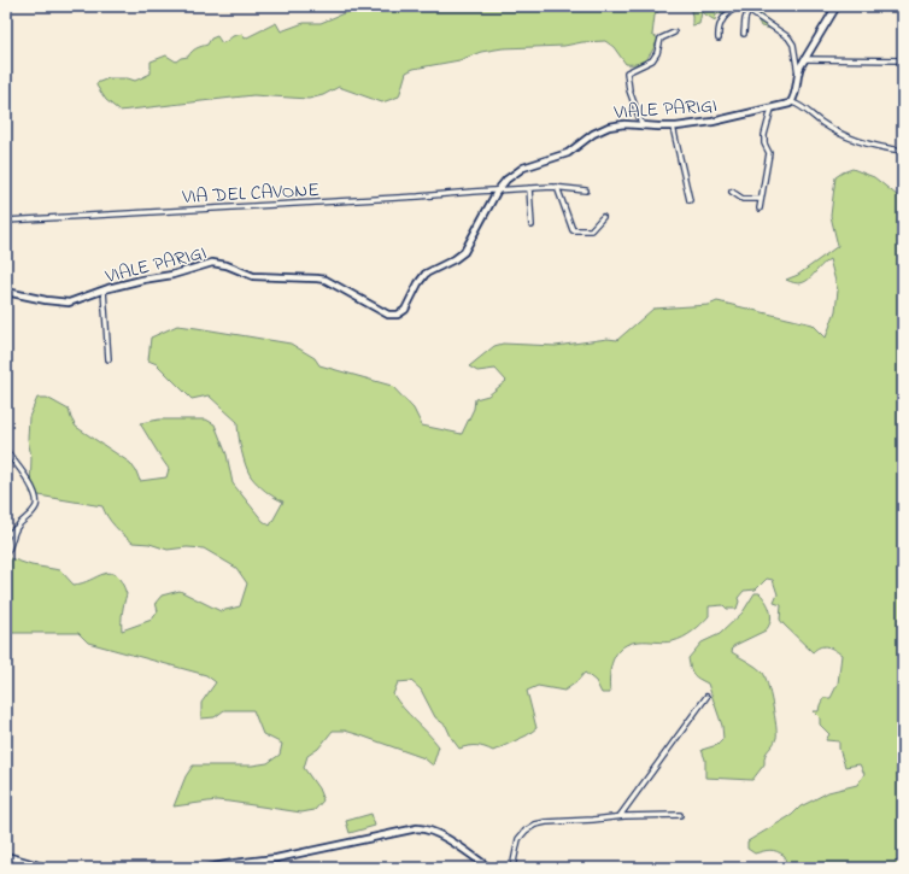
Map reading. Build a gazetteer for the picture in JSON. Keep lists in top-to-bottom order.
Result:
{
  "streets": {
    "street": ["VIALE PARIGI", "VIA DEL CAVONE"]
  },
  "crossings": [
    ["VIALE PARIGI", "VIA DEL CAVONE"]
  ]
}
